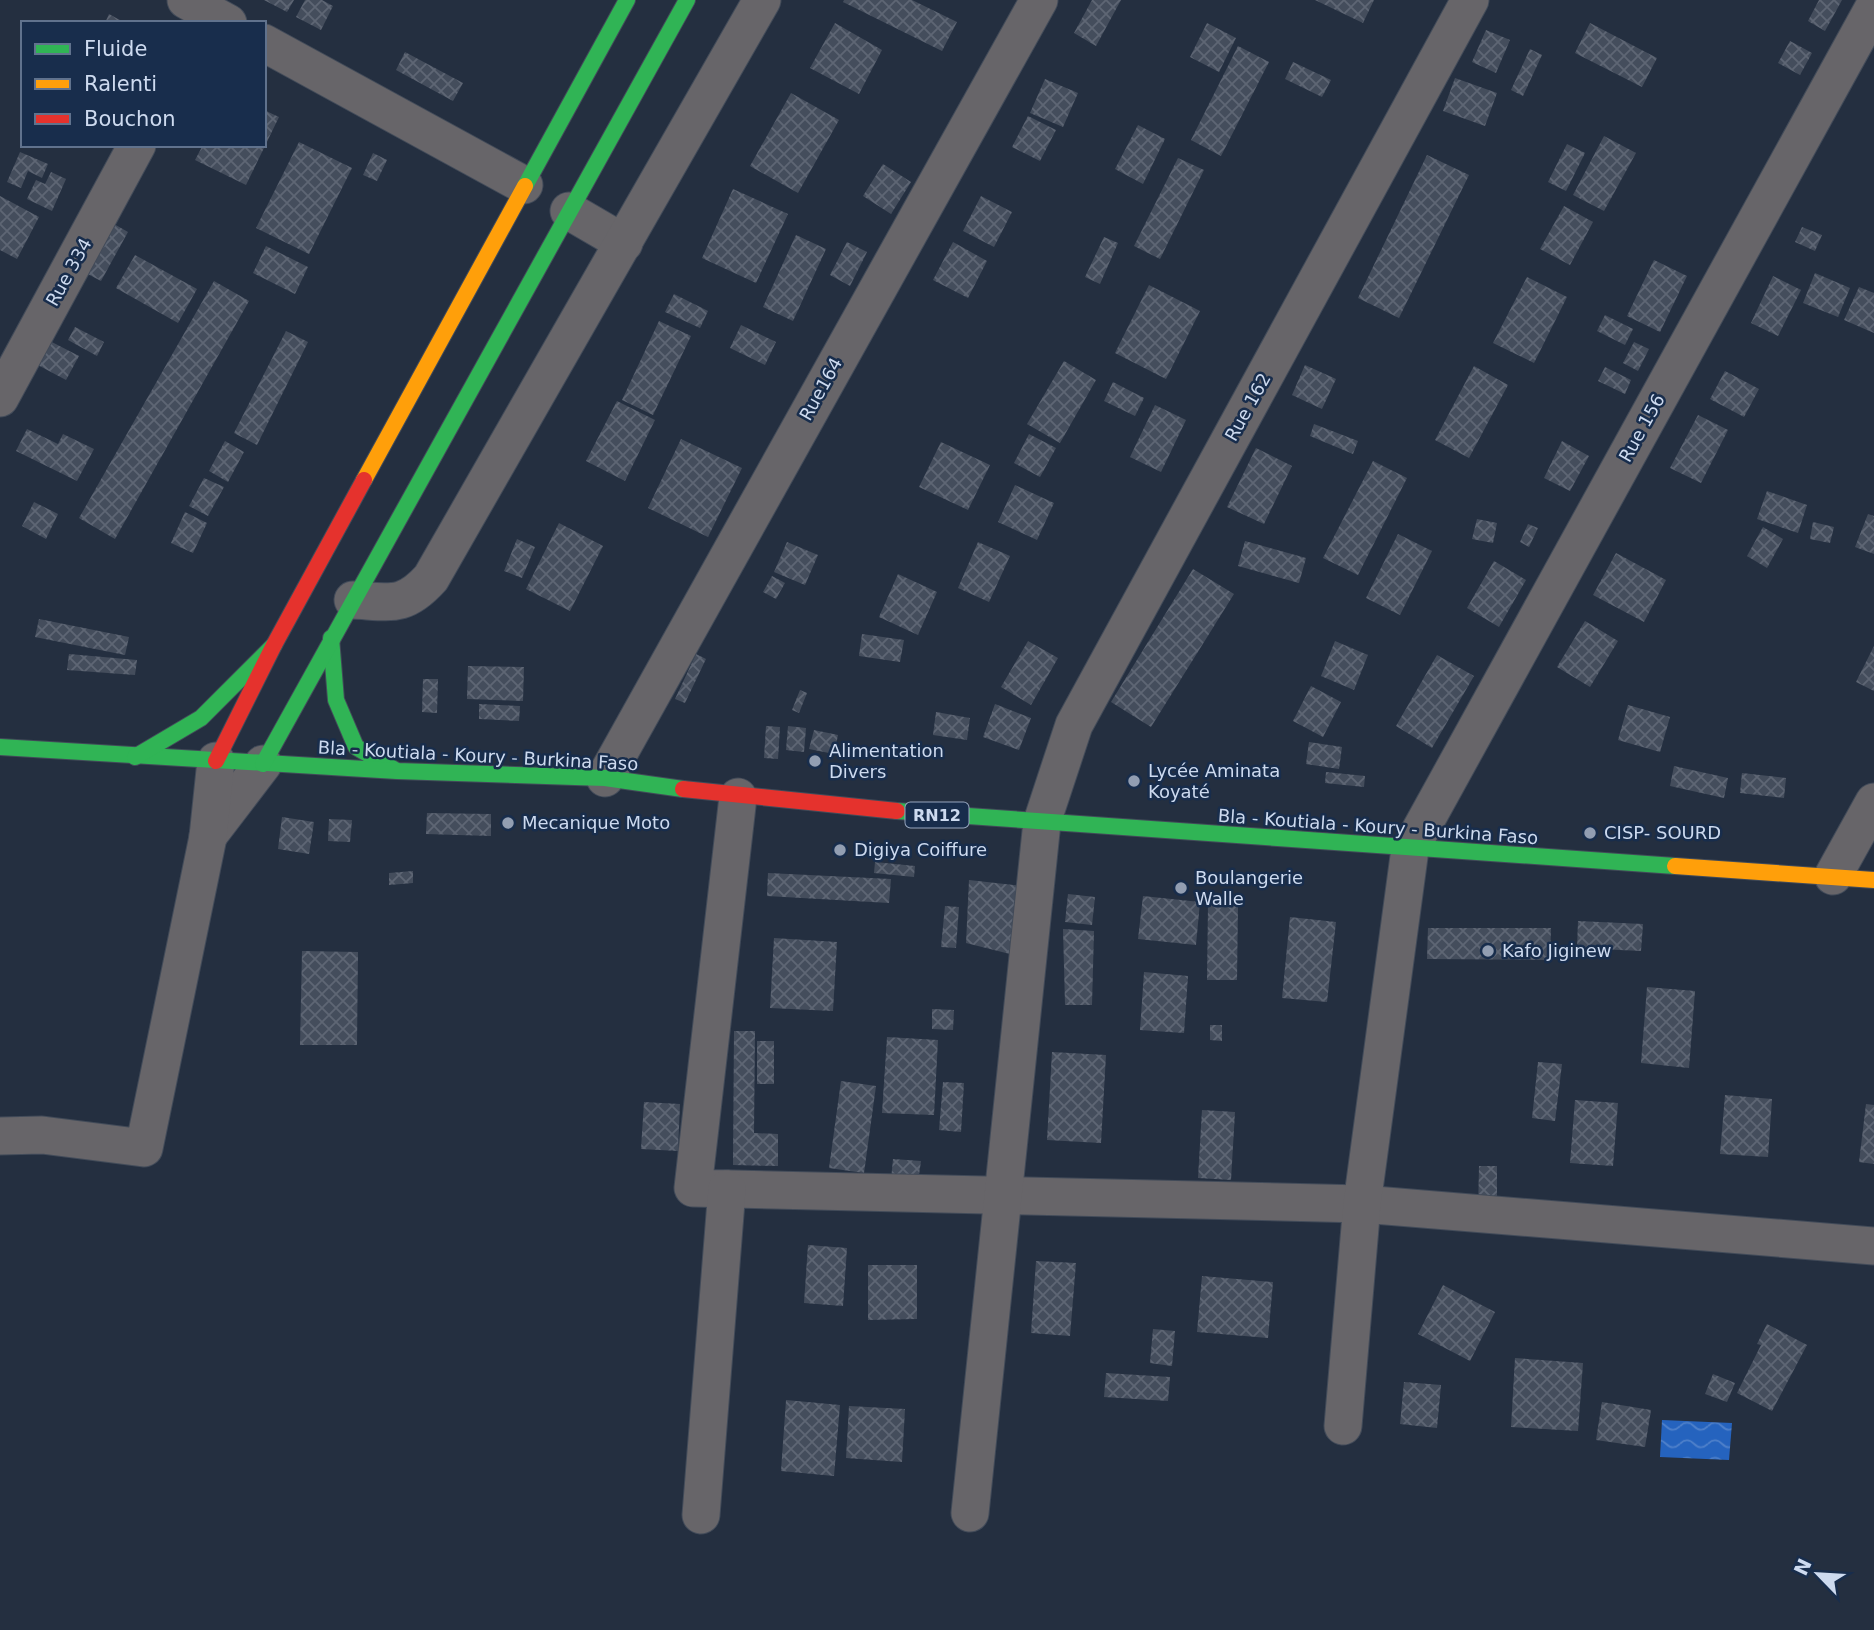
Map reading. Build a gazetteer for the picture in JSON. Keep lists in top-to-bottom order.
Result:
{
  "streets": {
    "main road": ["Bla - Koutiala - Koury - Burkina Faso", "RN12"],
    "street": [
      "Rue 334",
      "Rue164",
      "Rue 162",
      "Rue 156"
    ]
  },
  "crossings": [
    ["Rue164", "Bla - Koutiala - Koury - Burkina Faso"],
    ["Rue 162", "Bla - Koutiala - Koury - Burkina Faso"],
    ["Rue 156", "Bla - Koutiala - Koury - Burkina Faso"]
  ],
  "places": [
    "Alimentation Divers",
    "Lycée Aminata Koyaté",
    "Mecanique Moto",
    "CISP- SOURD",
    "Digiya Coiffure",
    "Boulangerie Walle",
    "Kafo Jiginew"
  ],
  "legend": ["Fluide", "Ralenti", "Bouchon"],
  "north": "top left"
}
